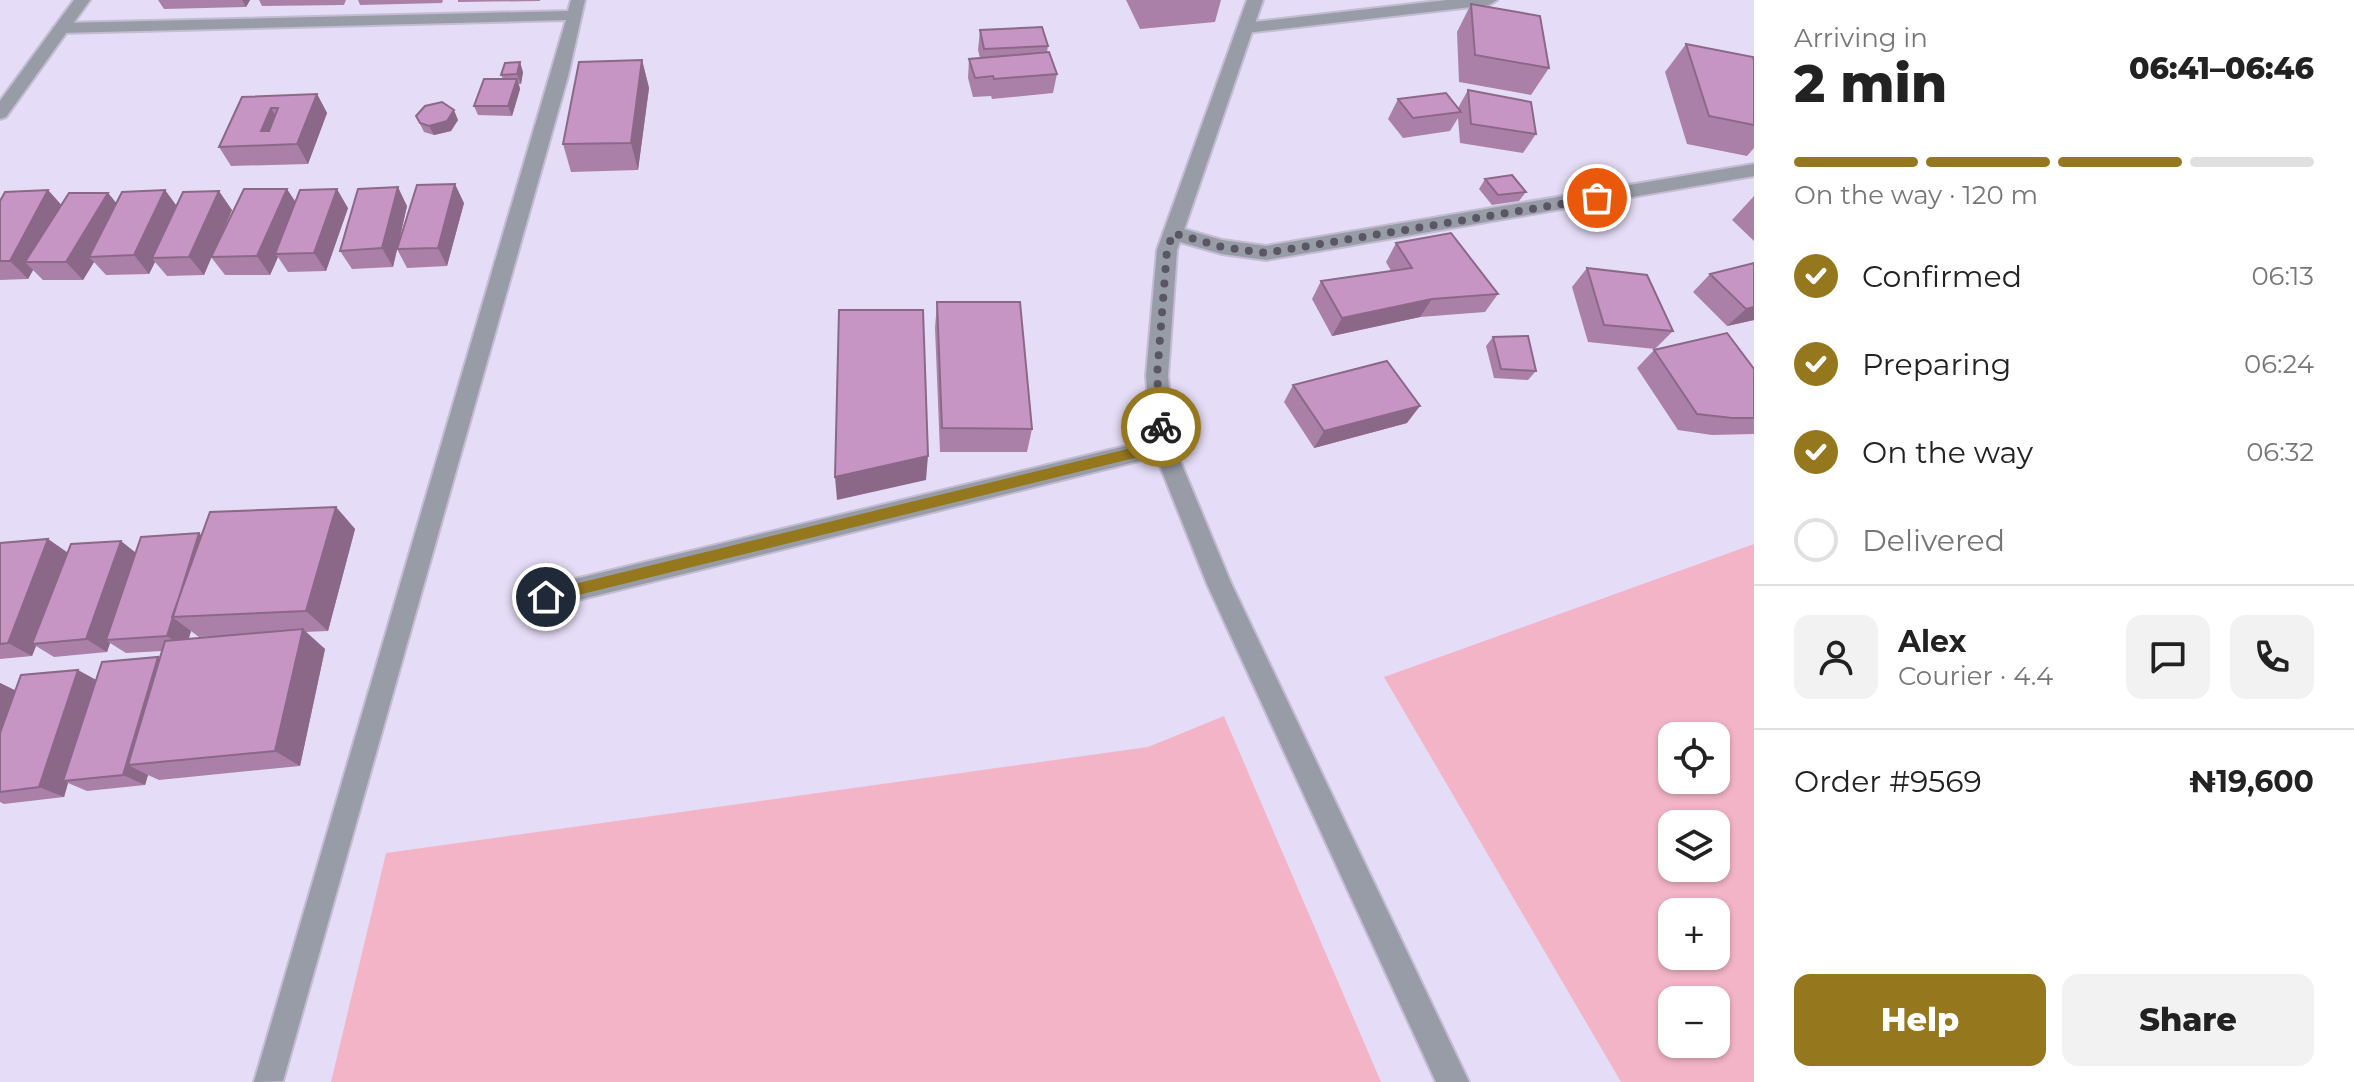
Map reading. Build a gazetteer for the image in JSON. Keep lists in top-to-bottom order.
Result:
{
  "page": {
    "heading": ["2 min", "Arriving in", "06:41–06:46"],
    "panel": [
      "Alex",
      "Courier · 4.4",
      "Order #9569",
      "₦19,600"
    ],
    "bar": "On the way · 120 m",
    "list": [
      ["Confirmed", "06:13"],
      ["Preparing", "06:24"],
      ["On the way", "06:32"],
      "Delivered"
    ],
    "map_buttons": ["+", "−"],
    "buttons": ["Help", "Share"]
  }
}
